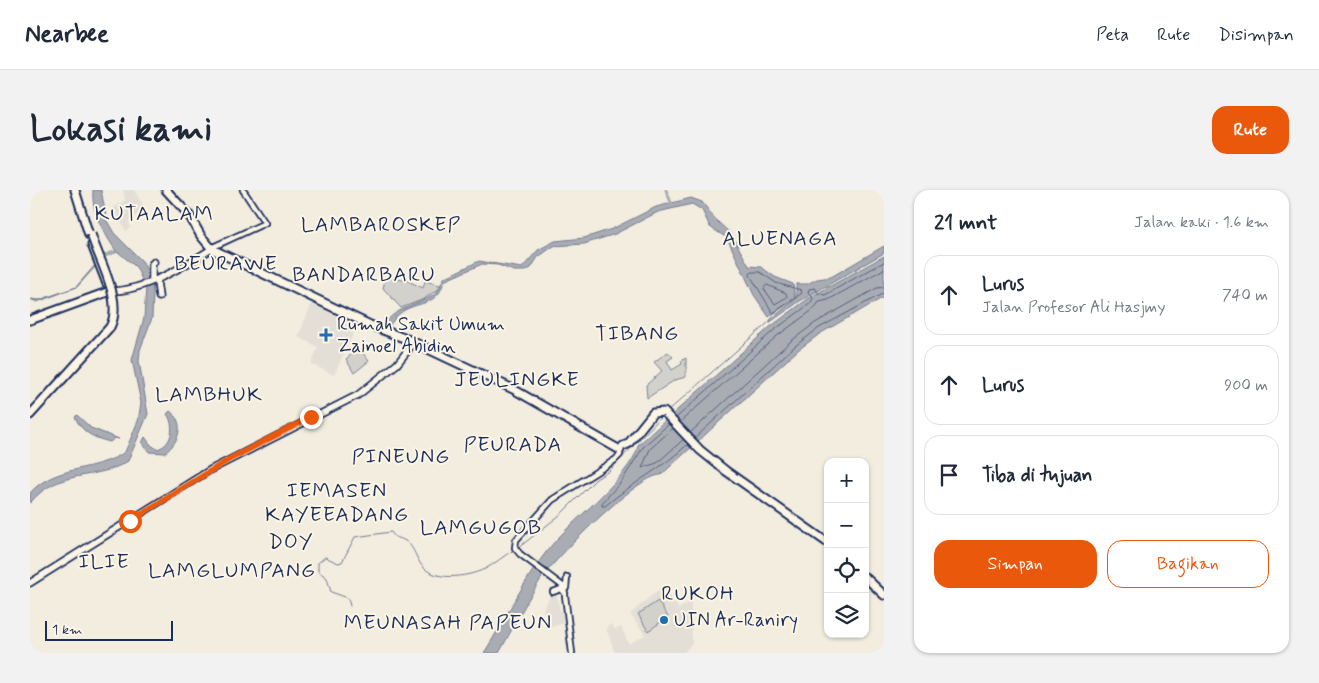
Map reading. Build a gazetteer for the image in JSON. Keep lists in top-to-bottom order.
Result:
{
  "districts": [
    "KUTAALAM",
    "LAMBAROSKEP",
    "ALUENAGA",
    "BEURAWE",
    "BANDARBARU",
    "TIBANG",
    "JEULINGKE",
    "LAMBHUK",
    "PEURADA",
    "PINEUNG",
    "IEMASEN KAYEEADANG",
    "LAMGUGOB",
    "DOY",
    "ILIE",
    "LAMGLUMPANG",
    "RUKOH",
    "MEUNASAH PAPEUN"
  ],
  "places": {
    "health": ["Rumah Sakit Umum Zainoel Abidin"],
    "other": ["UIN Ar-Raniry"]
  },
  "scale_bar": "1 km",
  "page": {
    "header": "Nearbee",
    "nav": ["Peta", "Rute", "Disimpan"],
    "buttons": [
      "Rute",
      ["Simpan", "Bagikan"]
    ],
    "title": "Lokasi kami",
    "heading": ["21 mnt", "Jalan kaki · 1.6 km"],
    "list": [
      ["Lurus", "Jalan Profesor Ali Hasjmy", "740 m"],
      ["Lurus", "900 m"],
      "Tiba di tujuan"
    ],
    "map_buttons": ["+", "−"],
    "scale": "1 km"
  }
}
